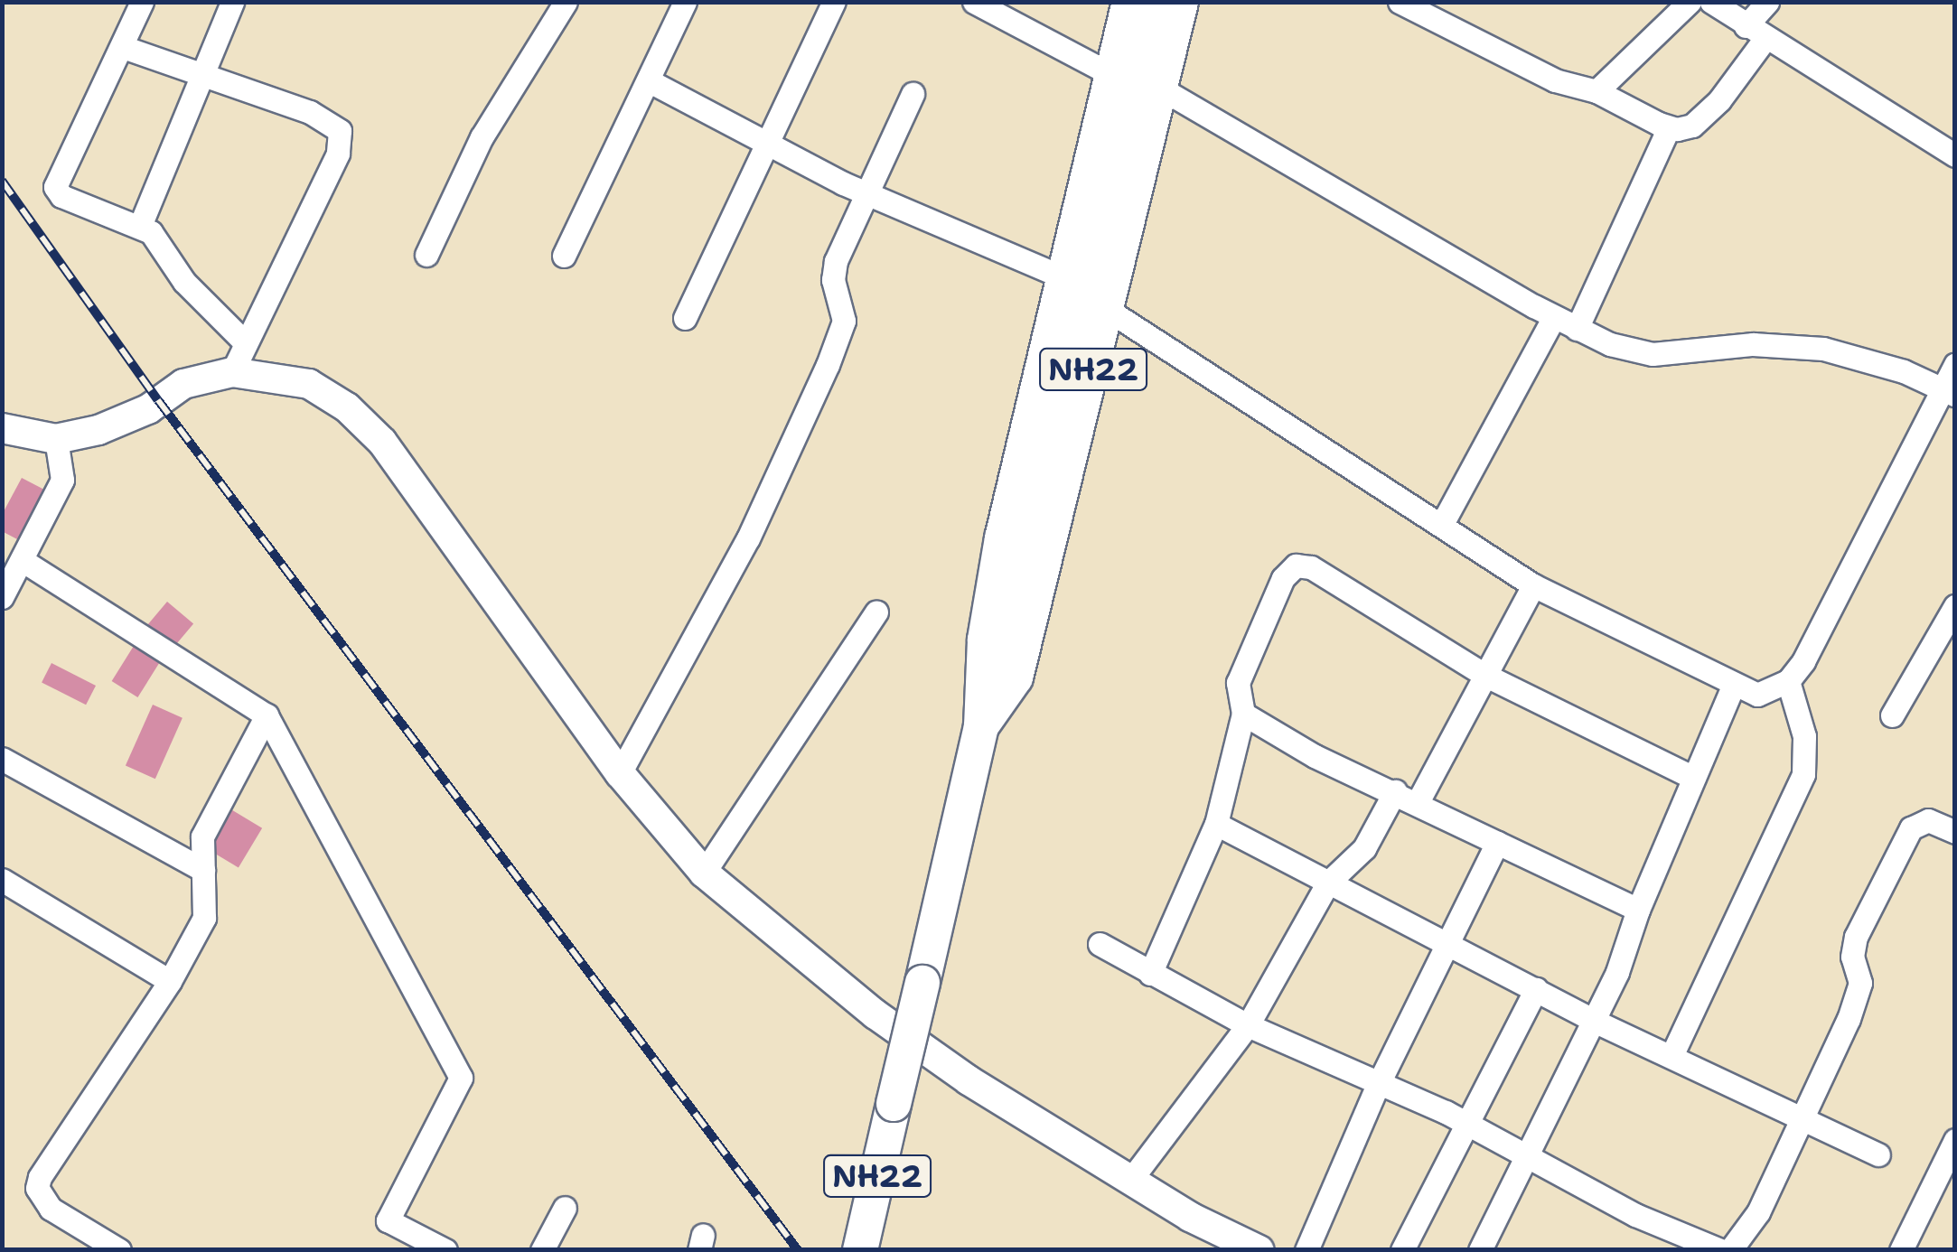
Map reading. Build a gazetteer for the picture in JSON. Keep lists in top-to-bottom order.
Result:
{
  "streets": {
    "highway": ["NH22"]
  }
}
